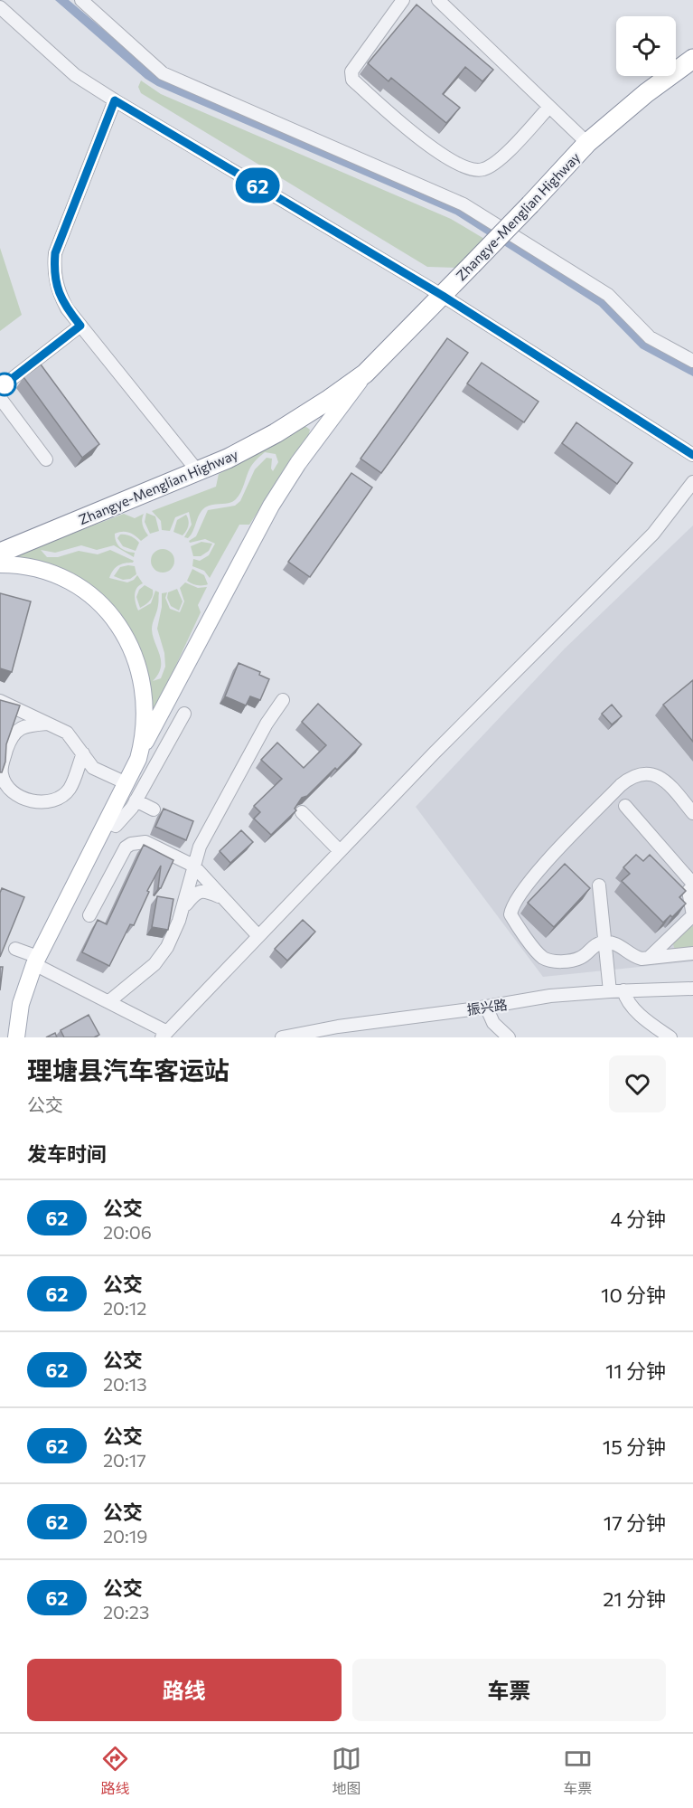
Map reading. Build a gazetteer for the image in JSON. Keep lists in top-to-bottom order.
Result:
{
  "streets": {
    "highway": ["Zhangye-Menglian Highway"],
    "street": ["振兴路"]
  },
  "lines": ["bus line 62"],
  "page": {
    "on_map": "62",
    "heading": [
      ["理塘县汽车客运站", "公交"],
      "发车时间"
    ],
    "list": [
      {
        "mark": "62",
        "name": "公交",
        "note": "20:06",
        "value": "4 分钟"
      },
      {
        "mark": "62",
        "name": "公交",
        "note": "20:12",
        "value": "10 分钟"
      },
      {
        "mark": "62",
        "name": "公交",
        "note": "20:13",
        "value": "11 分钟"
      },
      {
        "mark": "62",
        "name": "公交",
        "note": "20:17",
        "value": "15 分钟"
      },
      {
        "mark": "62",
        "name": "公交",
        "note": "20:19",
        "value": "17 分钟"
      },
      {
        "mark": "62",
        "name": "公交",
        "note": "20:23",
        "value": "21 分钟"
      }
    ],
    "buttons": ["路线", "车票"],
    "tabs": ["路线", "地图", "车票"]
  }
}
